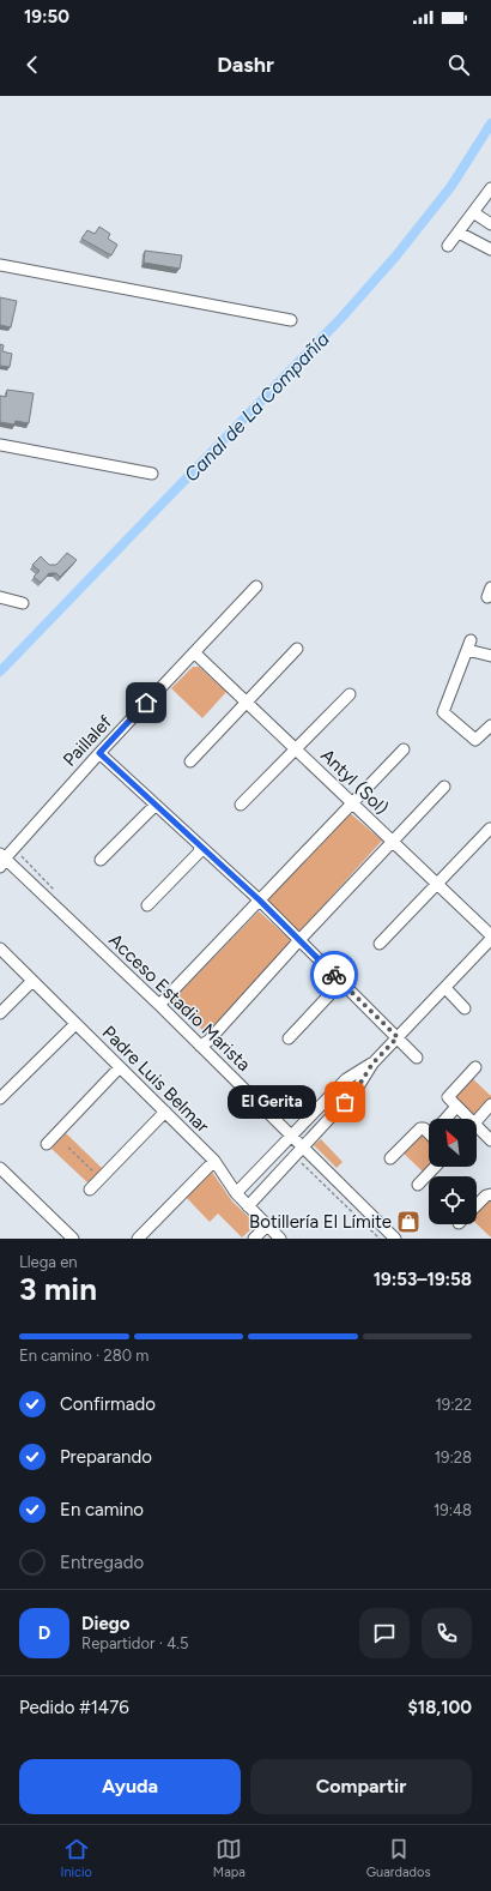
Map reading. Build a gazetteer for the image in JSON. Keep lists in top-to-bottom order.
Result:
{
  "streets": {
    "street": [
      "Paillalef",
      "Antyl (Sol)",
      "Acceso Estadio Marista",
      "Padre Luis Belmar"
    ]
  },
  "crossings": [
    ["Paillalef", "Antyl (Sol)"],
    ["Paillalef", "Acceso Estadio Marista"]
  ],
  "water": ["Canal de La Compañía"],
  "places": {
    "other": ["El Gerita"],
    "shop": ["Botillería El Límite"]
  },
  "north": "top left",
  "page": {
    "status": "19:50",
    "header": "Dashr",
    "bubble": "El Gerita",
    "heading": ["3 min", "Llega en", "19:53–19:58"],
    "panel": [
      "Diego",
      "Repartidor · 4.5",
      "Pedido #1476",
      "$18,100"
    ],
    "bar": "En camino · 280 m",
    "list": [
      ["Confirmado", "19:22"],
      ["Preparando", "19:28"],
      ["En camino", "19:48"],
      "Entregado"
    ],
    "round": "D",
    "buttons": ["Ayuda", "Compartir"],
    "tabs": ["Inicio", "Mapa", "Guardados"]
  }
}
